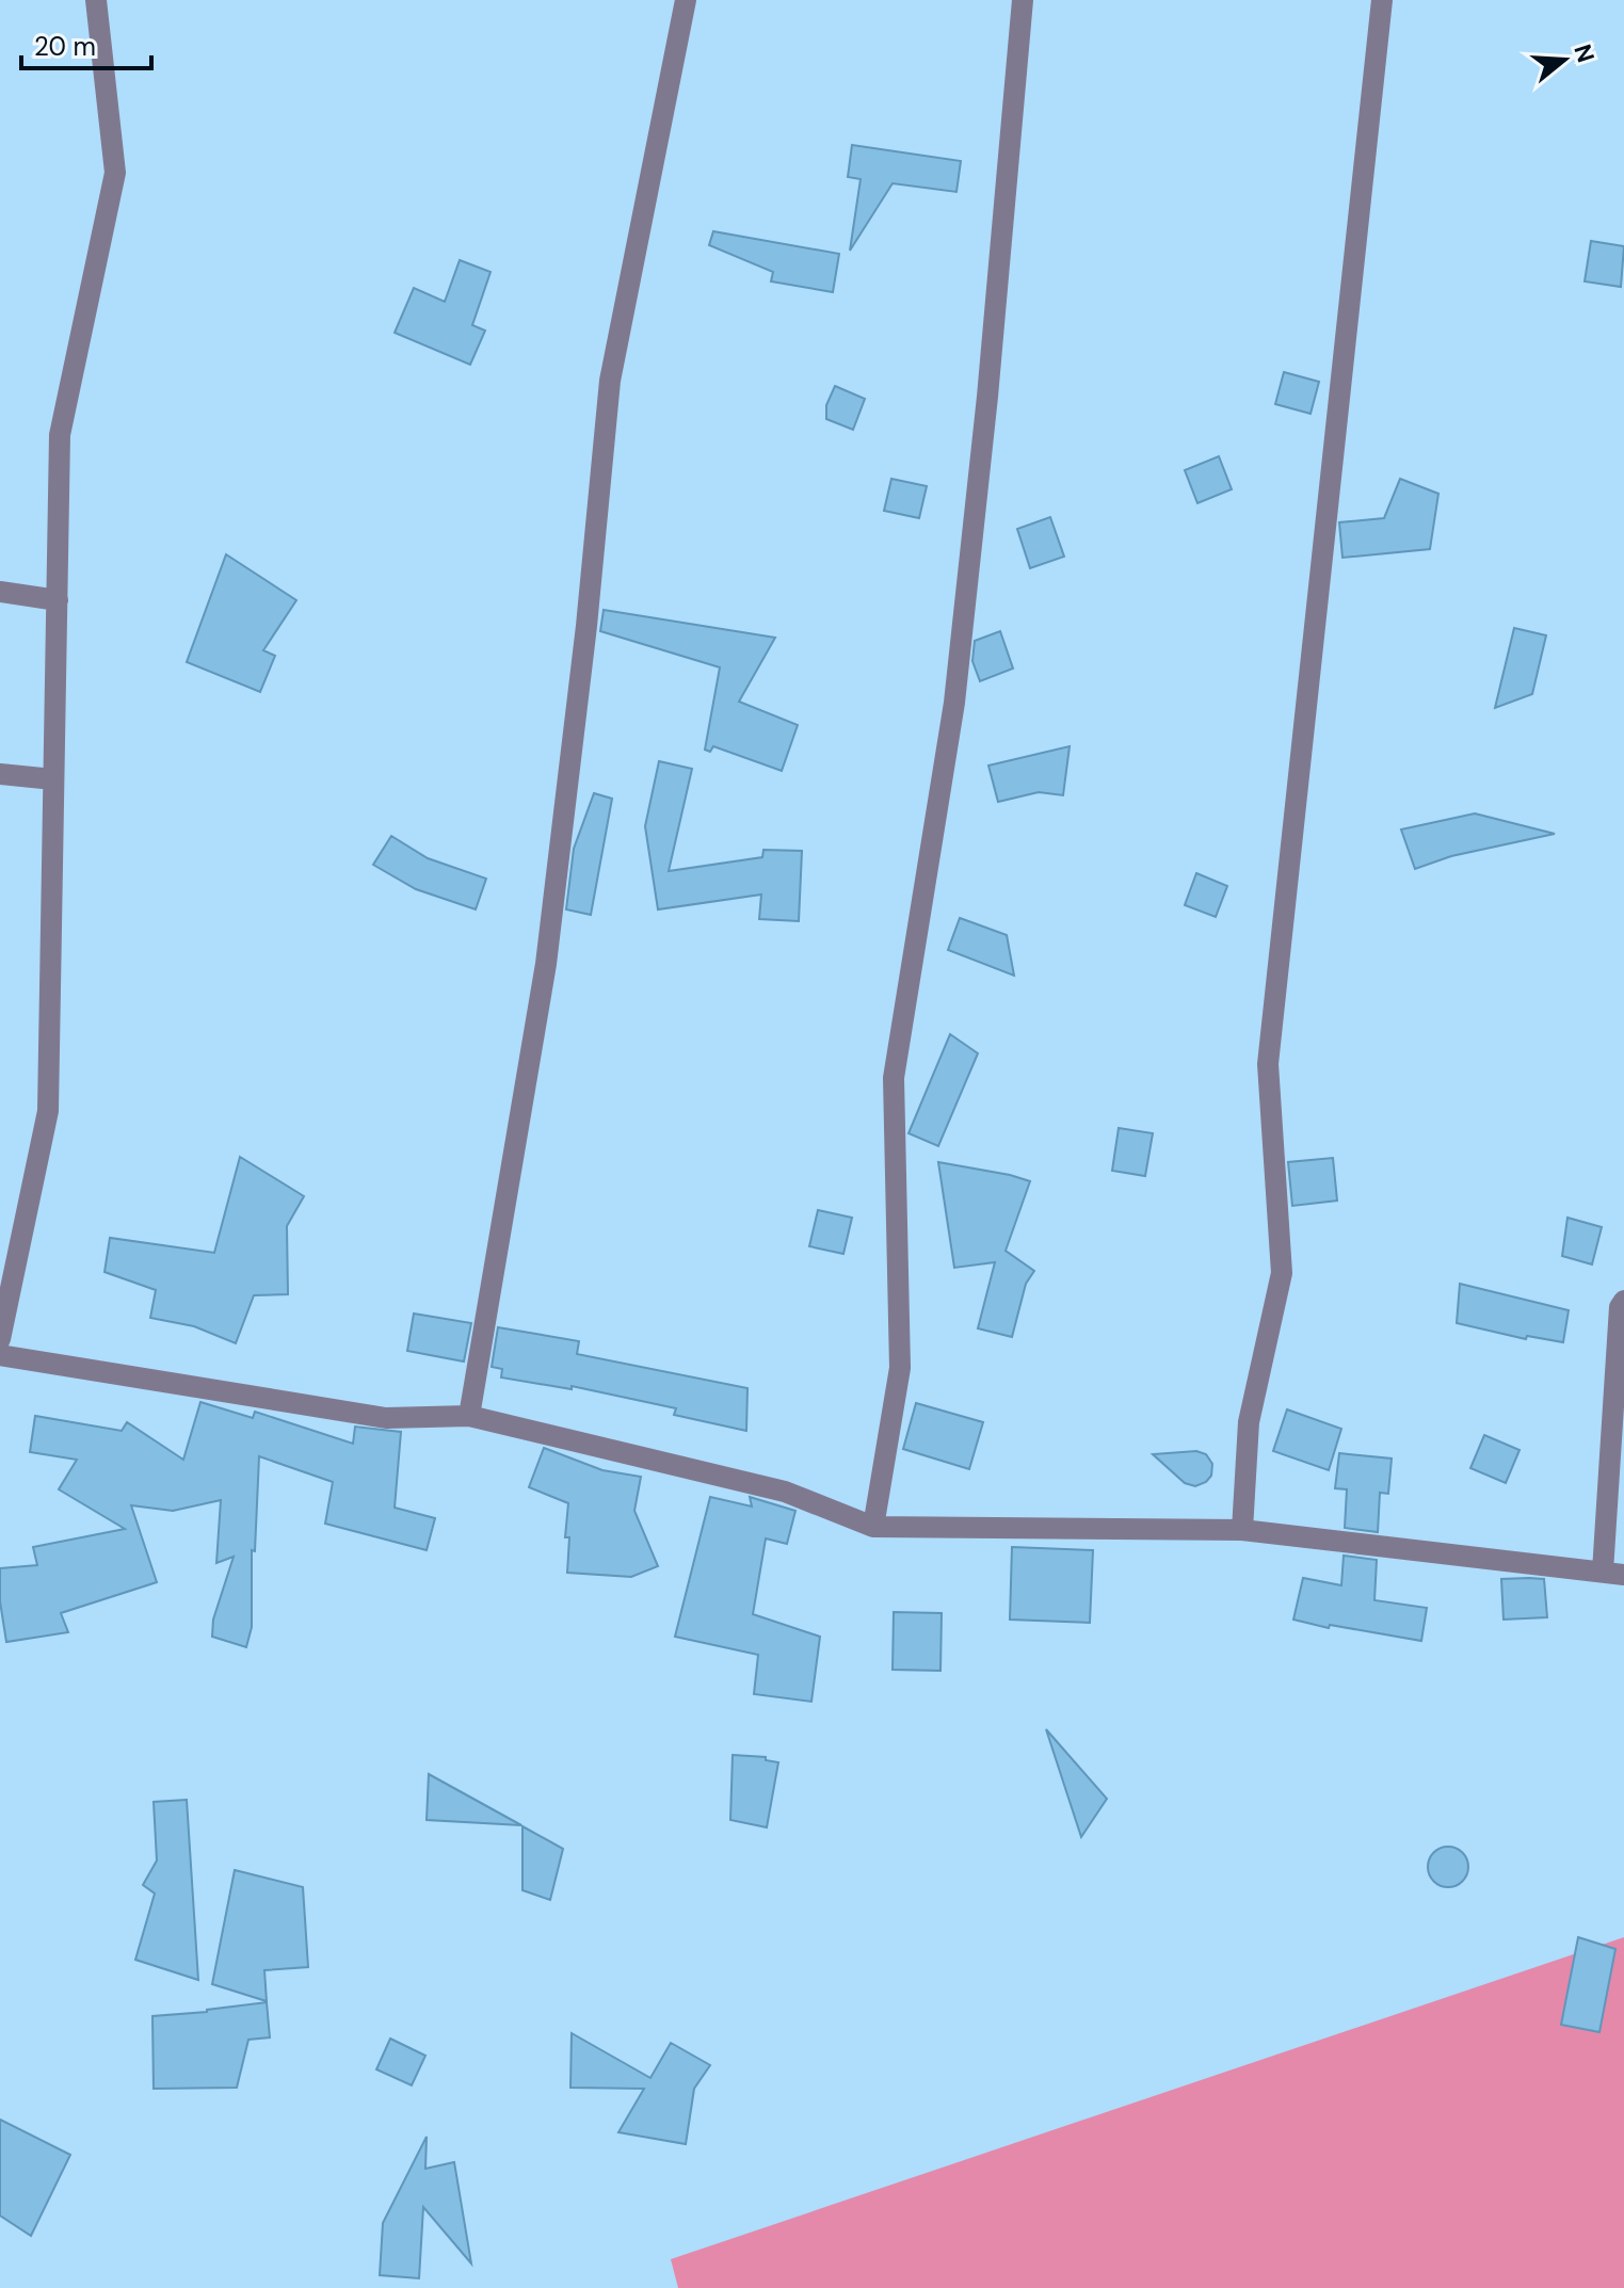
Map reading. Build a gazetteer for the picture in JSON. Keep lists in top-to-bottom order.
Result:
{
  "scale_bar": "20 m",
  "north": "right"
}
